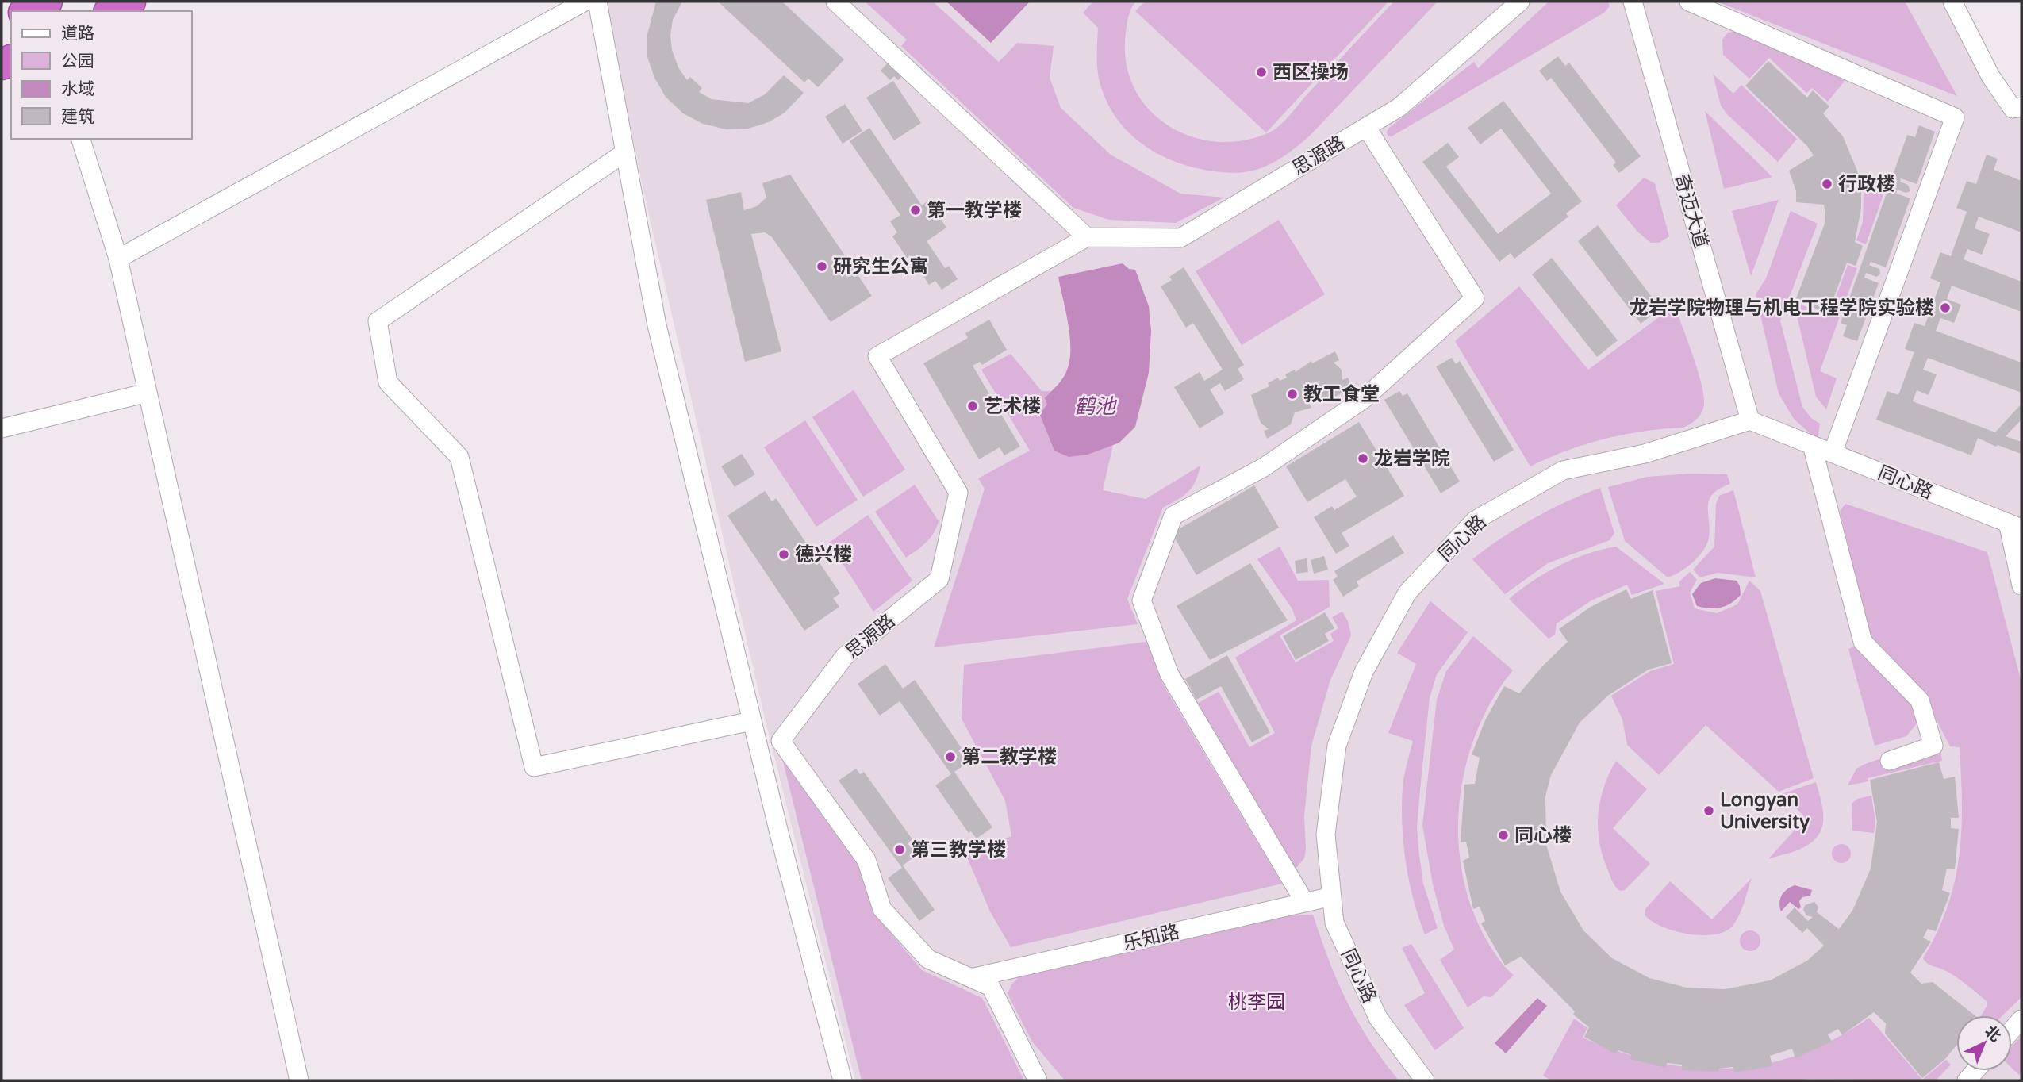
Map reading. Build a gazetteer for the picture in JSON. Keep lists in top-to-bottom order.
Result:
{
  "streets": {
    "street": [
      "思源路",
      "奇迈大道",
      "同心路",
      "乐知路"
    ]
  },
  "crossings": [
    ["思源路", "乐知路"],
    ["奇迈大道", "同心路"],
    ["同心路", "乐知路"]
  ],
  "water": ["鹤池"],
  "parks": ["桃李园"],
  "places": [
    "西区操场",
    "行政楼",
    "第一教学楼",
    "研究生公寓",
    "龙岩学院物理与机电工程学院实验楼",
    "教工食堂",
    "艺术楼",
    "龙岩学院",
    "德兴楼",
    "第二教学楼",
    "Longyan University",
    "同心楼",
    "第三教学楼"
  ],
  "legend": [
    "道路",
    "公园",
    "水域",
    "建筑"
  ],
  "north": "top right"
}
